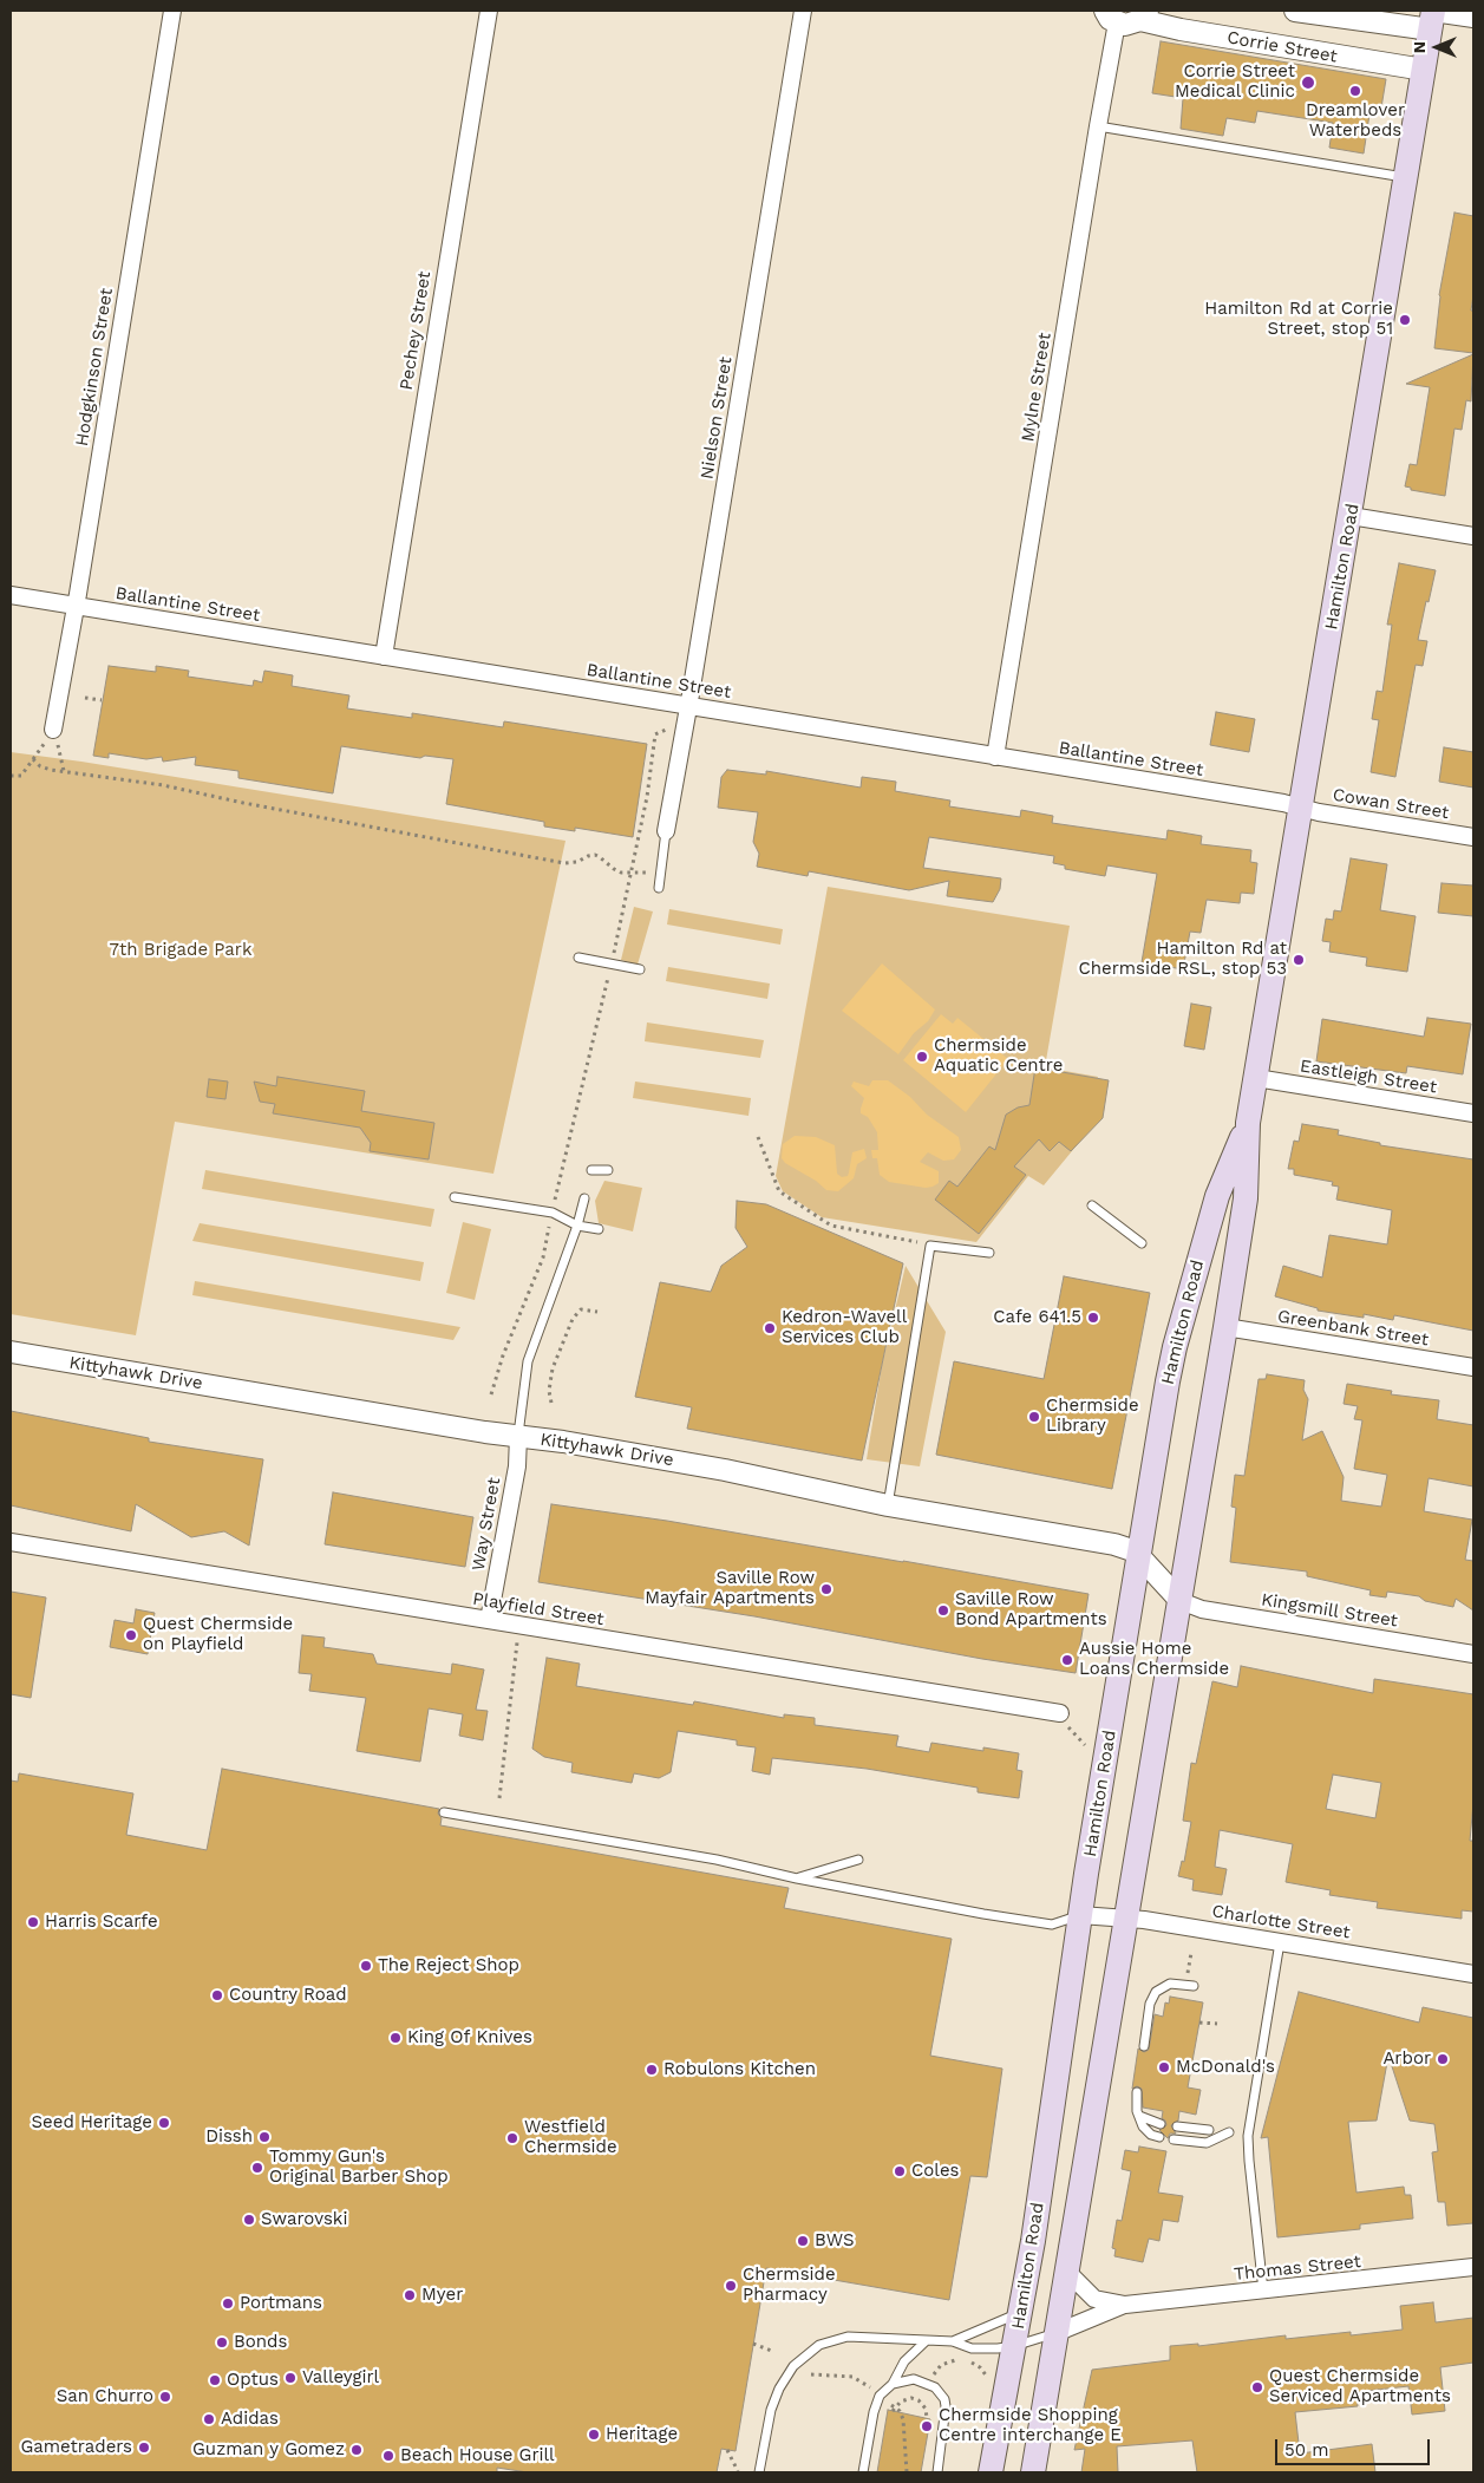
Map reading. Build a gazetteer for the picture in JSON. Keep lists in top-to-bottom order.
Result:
{
  "streets": {
    "main road": ["Hamilton Road"],
    "street": [
      "Corrie Street",
      "Pechey Street",
      "Hodgkinson Street",
      "Mylne Street",
      "Nielson Street",
      "Ballantine Street",
      "Cowan Street",
      "Eastleigh Street",
      "Greenbank Street",
      "Kittyhawk Drive",
      "Way Street",
      "Playfield Street",
      "Kingsmill Street",
      "Charlotte Street",
      "Thomas Street"
    ]
  },
  "crossings": [
    ["Corrie Street", "Hamilton Road"],
    ["Pechey Street", "Ballantine Street"],
    ["Hodgkinson Street", "Ballantine Street"],
    ["Mylne Street", "Ballantine Street"],
    ["Nielson Street", "Ballantine Street"],
    ["Hamilton Road", "Ballantine Street"],
    ["Hamilton Road", "Cowan Street"],
    ["Hamilton Road", "Eastleigh Street"],
    ["Hamilton Road", "Greenbank Street"],
    ["Hamilton Road", "Kittyhawk Drive"],
    ["Hamilton Road", "Kingsmill Street"],
    ["Hamilton Road", "Charlotte Street"],
    ["Hamilton Road", "Thomas Street"],
    ["Ballantine Street", "Cowan Street"],
    ["Kittyhawk Drive", "Way Street"],
    ["Kittyhawk Drive", "Kingsmill Street"],
    ["Way Street", "Playfield Street"]
  ],
  "parks": ["7th Brigade Park"],
  "places": [
    "Corrie Street Medical Clinic",
    "Dreamlover Waterbeds",
    "Hamilton Rd at Corrie Street, stop 51",
    "Hamilton Rd at Chermside RSL, stop 53",
    "Chermside Aquatic Centre",
    "Cafe 641.5",
    "Kedron-Wavell Services Club",
    "Chermside Library",
    "Saville Row Mayfair Apartments",
    "Saville Row Bond Apartments",
    "Quest Chermside on Playfield",
    "Aussie Home Loans Chermside",
    "Harris Scarfe",
    "The Reject Shop",
    "Country Road",
    "King Of Knives",
    "Arbor",
    "McDonald's",
    "Robulons Kitchen",
    "Seed Heritage",
    "Dissh",
    "Westfield Chermside",
    "Tommy Gun's Original Barber Shop",
    "Coles",
    "Swarovski",
    "BWS",
    "Chermside Pharmacy",
    "Myer",
    "Portmans",
    "Bonds",
    "Valleygirl",
    "Optus",
    "Quest Chermside Serviced Apartments",
    "San Churro",
    "Adidas",
    "Chermside Shopping Centre interchange E",
    "Heritage",
    "Gametraders",
    "Guzman y Gomez",
    "Beach House Grill"
  ],
  "scale_bar": "50 m",
  "north": "left"
}
